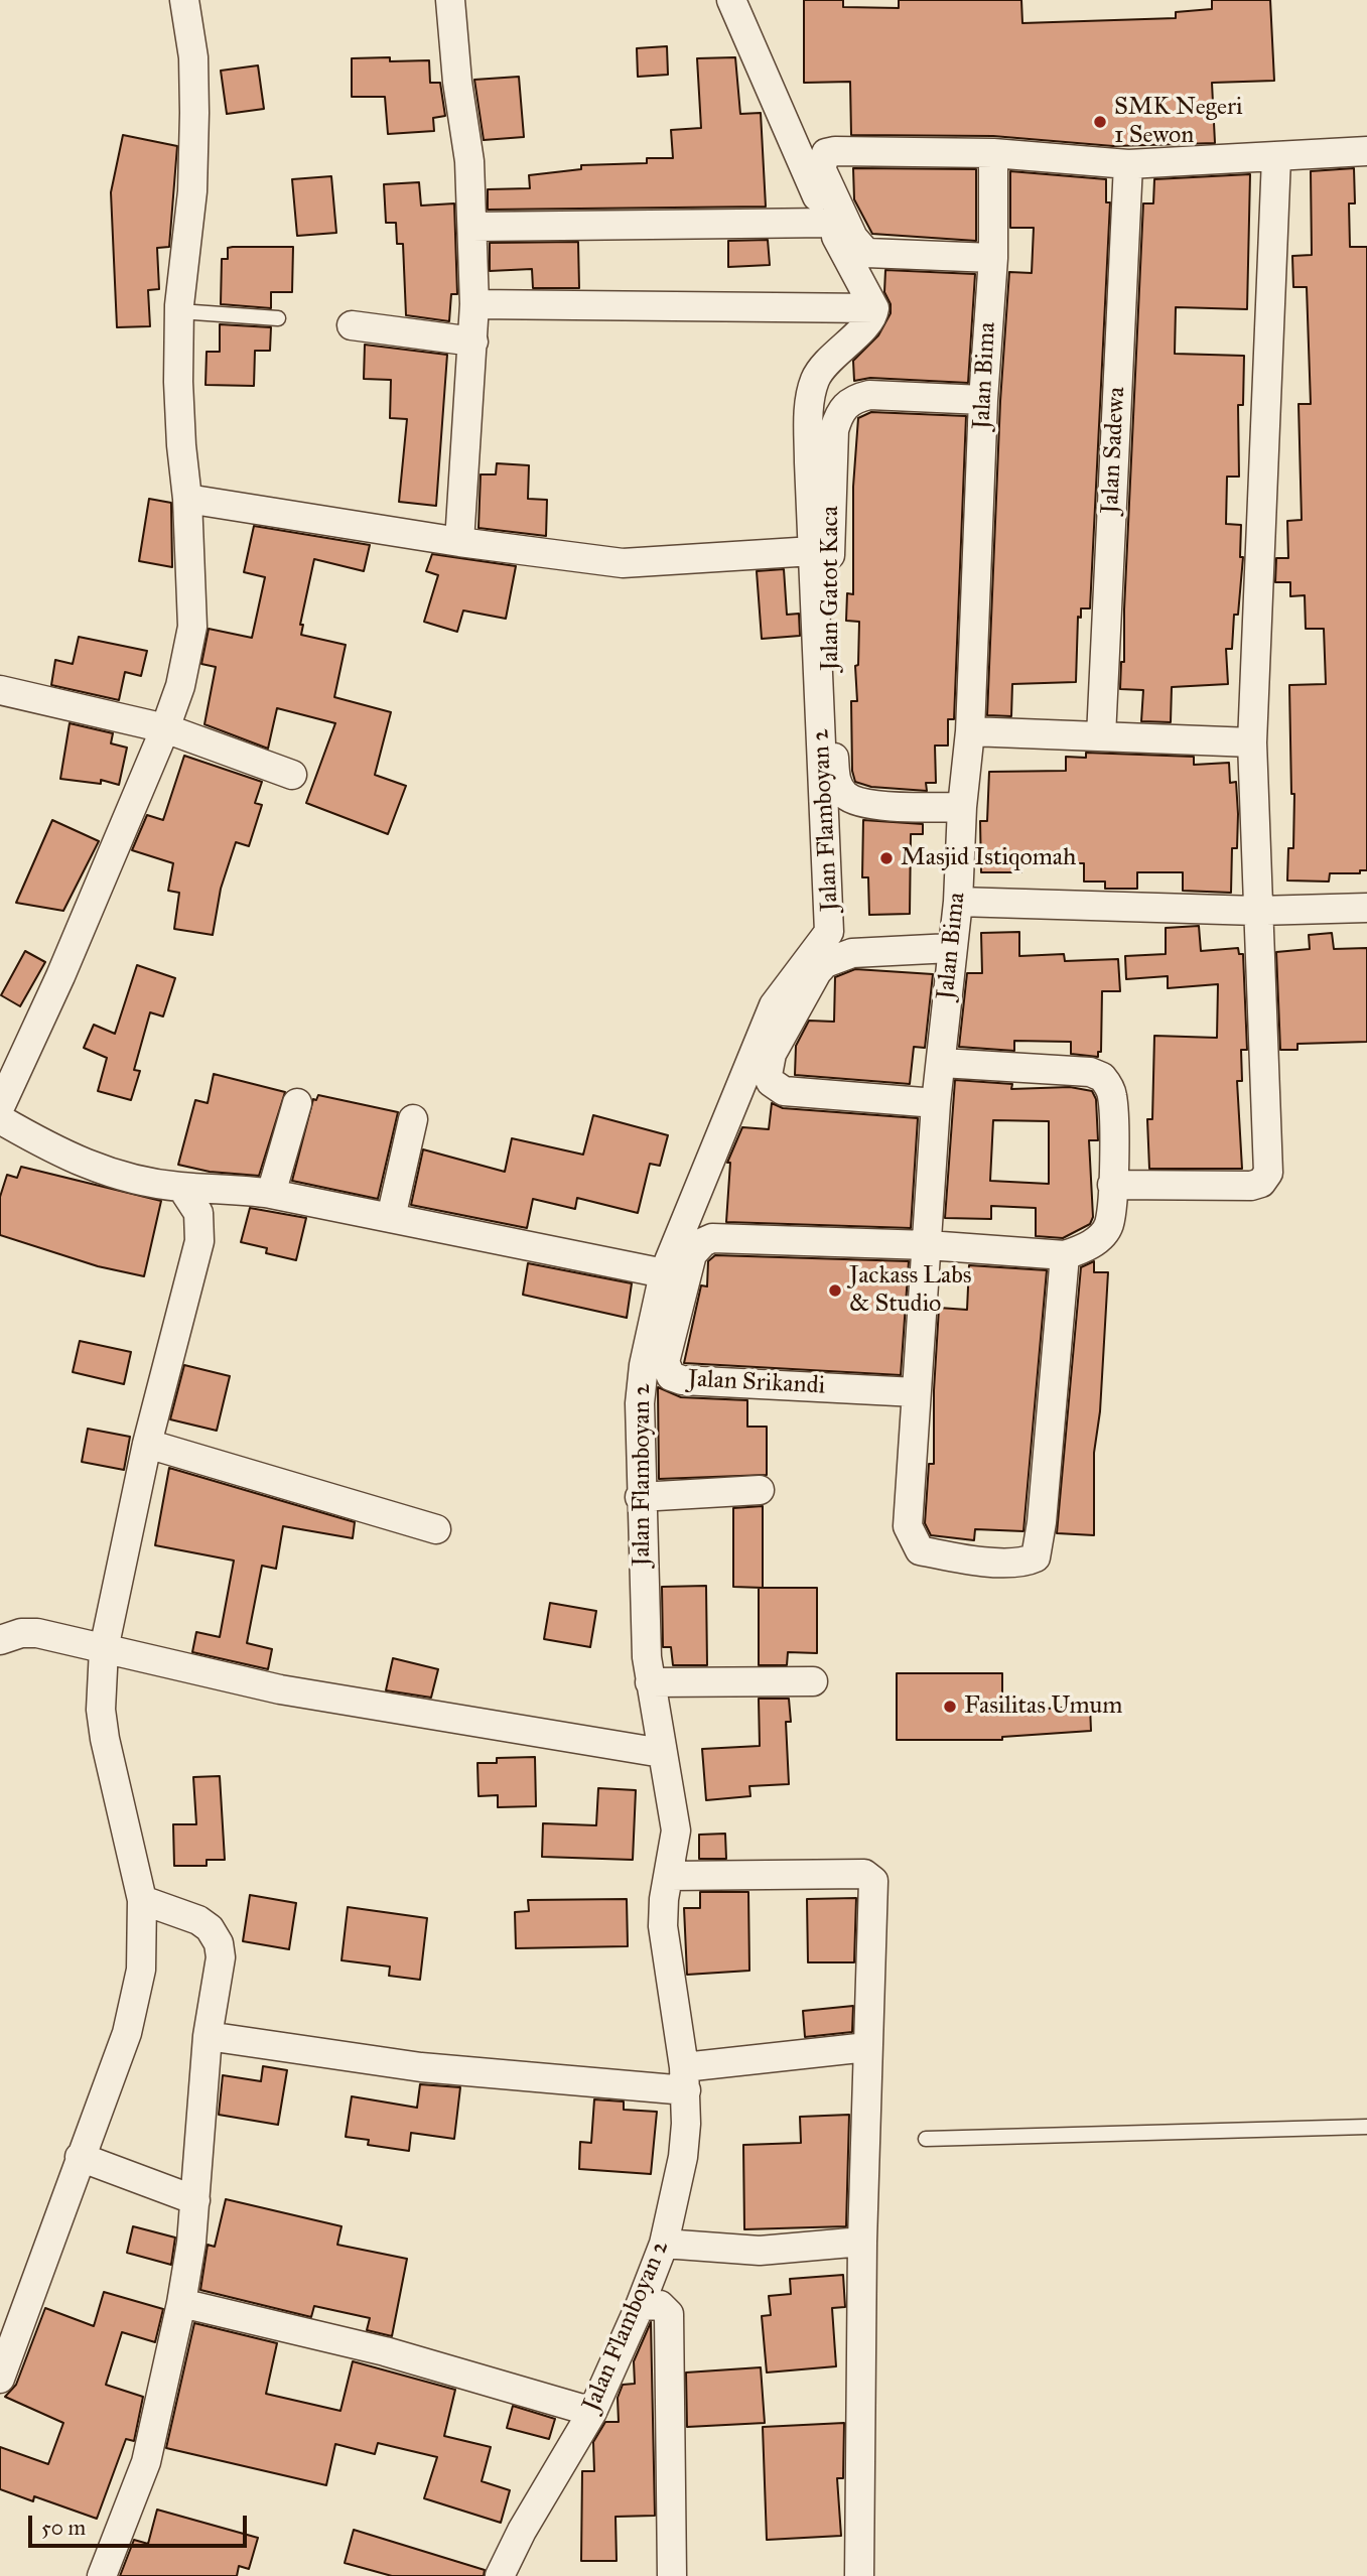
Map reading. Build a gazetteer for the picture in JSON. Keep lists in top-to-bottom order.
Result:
{
  "streets": {
    "street": [
      "Jalan Bima",
      "Jalan Sadewa",
      "Jalan Gatot Kaca",
      "Jalan Flamboyan 2",
      "Jalan Srikandi"
    ]
  },
  "crossings": [
    ["Jalan Bima", "Jalan Gatot Kaca"],
    ["Jalan Bima", "Jalan Srikandi"]
  ],
  "places": [
    "SMK Negeri 1 Sewon",
    "Masjid Istiqomah",
    "Jackass Labs & Studio",
    "Fasilitas Umum"
  ],
  "scale_bar": "50 m"
}
